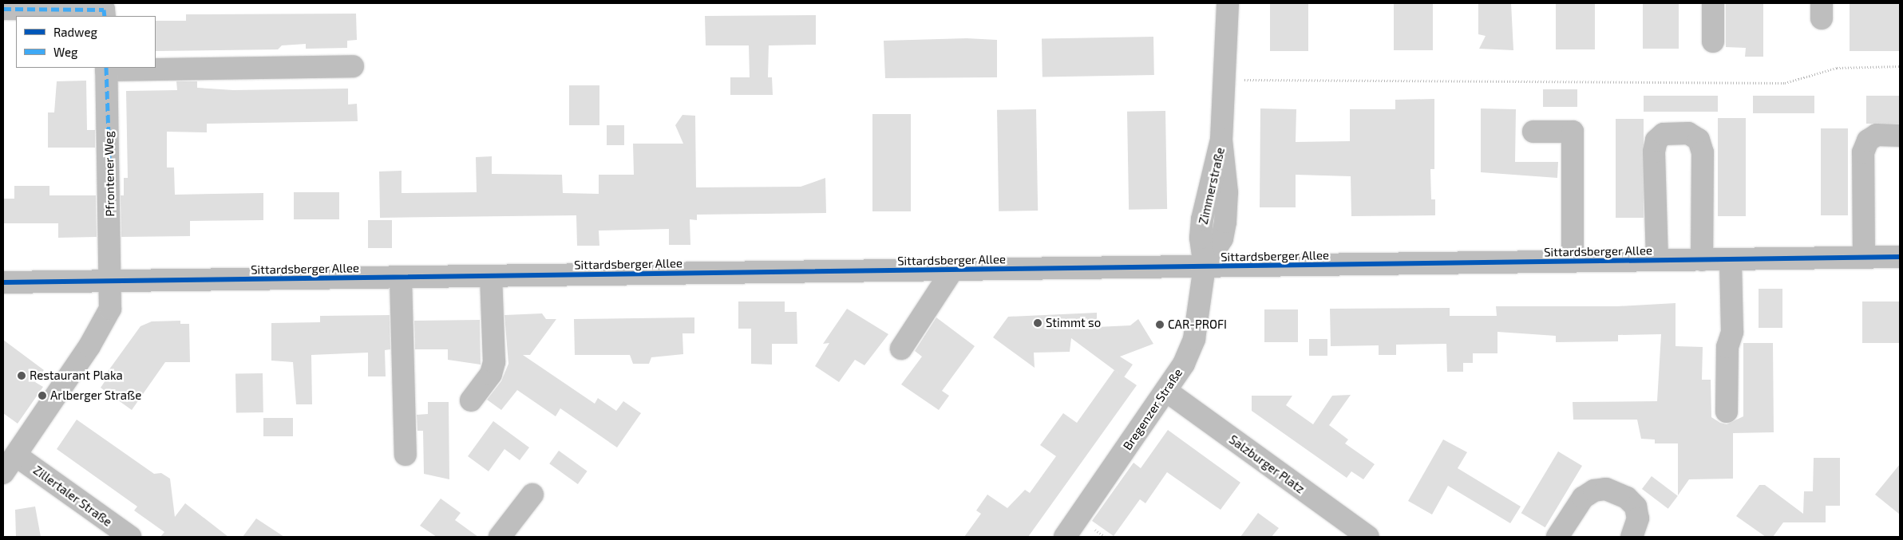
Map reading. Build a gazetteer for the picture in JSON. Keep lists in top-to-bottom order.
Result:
{
  "streets": {
    "main road": [
      "Pfrontener Weg",
      "Zimmerstraße",
      "Sittardsberger Allee",
      "Bregenzer Straße",
      "Salzburger Platz",
      "Zillertaler Straße"
    ]
  },
  "crossings": [
    ["Pfrontener Weg", "Sittardsberger Allee"],
    ["Zimmerstraße", "Sittardsberger Allee"],
    ["Zimmerstraße", "Bregenzer Straße"],
    ["Sittardsberger Allee", "Bregenzer Straße"],
    ["Bregenzer Straße", "Salzburger Platz"]
  ],
  "places": [
    "Stimmt so",
    "CAR-PROFI",
    "Restaurant Plaka",
    "Arlberger Straße"
  ],
  "legend": ["Radweg", "Weg"]
}
